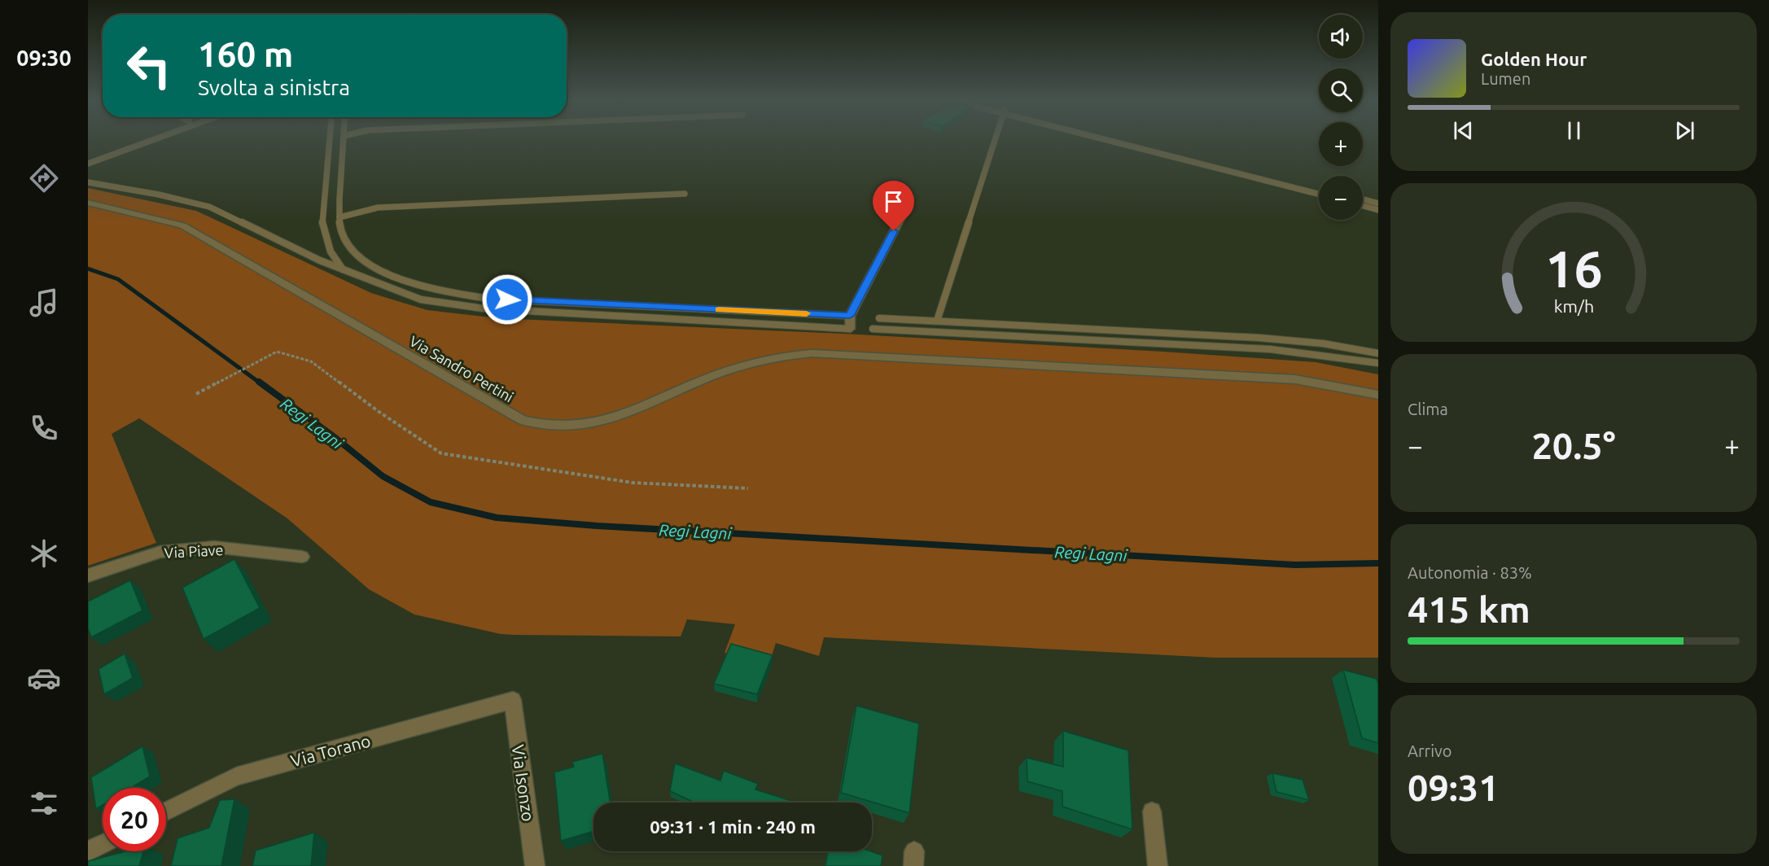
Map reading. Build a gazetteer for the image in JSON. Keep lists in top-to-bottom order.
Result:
{
  "streets": {
    "street": [
      "Via Sandro Pertini",
      "Via Piave",
      "Via Torano",
      "Via Isonzo"
    ]
  },
  "crossings": [
    ["Via Torano", "Via Isonzo"]
  ],
  "water": ["Regi Lagni"],
  "page": {
    "tabs": "09:30",
    "map_buttons": ["+", "−"],
    "turn": ["160 m", "Svolta a sinistra"],
    "song": ["Golden Hour", "Lumen"],
    "tile": [
      "Clima",
      ["Autonomia · 83%", "415 km"],
      ["Arrivo", "09:31"]
    ],
    "heat": ["−", "20.5°", "+"],
    "limit": "20",
    "trip": "09:31 · 1 min · 240 m",
    "gauge": ["16", "km/h"]
  }
}
